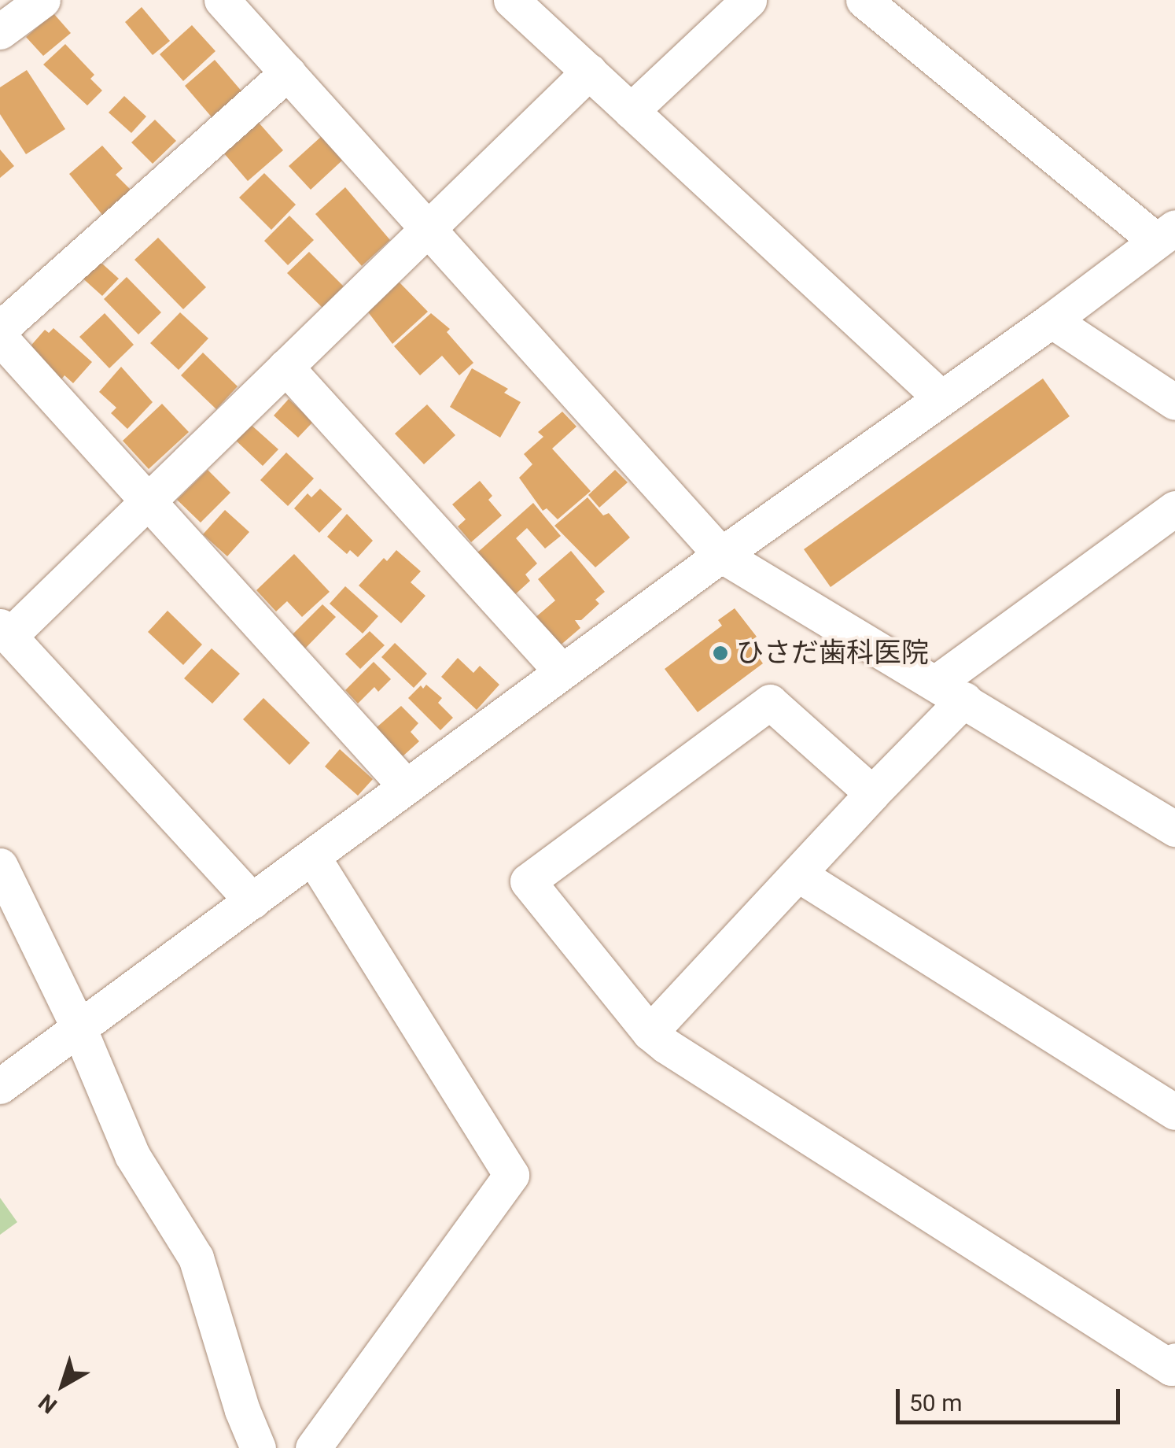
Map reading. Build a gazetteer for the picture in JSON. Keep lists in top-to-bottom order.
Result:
{
  "places": ["ひさだ歯科医院"],
  "scale_bar": "50 m",
  "north": "bottom left"
}
